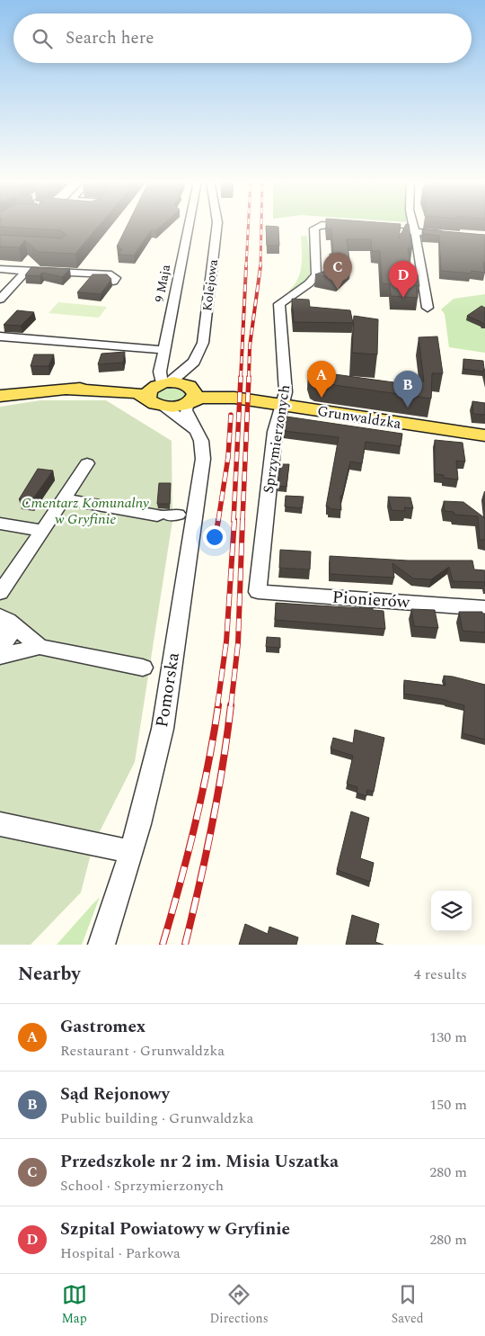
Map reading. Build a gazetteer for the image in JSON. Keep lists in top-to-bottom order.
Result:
{
  "streets": {
    "main road": ["Grunwaldzka"],
    "street": [
      "9 Maja",
      "Kolejowa",
      "Sprzymierzonych",
      "Pionierów",
      "Pomorska"
    ]
  },
  "crossings": [
    ["Kolejowa", "Grunwaldzka"],
    ["Kolejowa", "Pomorska"],
    ["Grunwaldzka", "Sprzymierzonych"],
    ["Grunwaldzka", "Pomorska"],
    ["Sprzymierzonych", "Pionierów"]
  ],
  "parks": ["Cmentarz Komunalny w Gryfinie"],
  "page": {
    "search": "Search here",
    "pins": [
      "C",
      "D",
      "A",
      "B"
    ],
    "heading": ["Nearby", "4 results"],
    "list": [
      {
        "mark": "A",
        "name": "Gastromex",
        "note": "Restaurant · Grunwaldzka",
        "value": "130 m"
      },
      {
        "mark": "B",
        "name": "Sąd Rejonowy",
        "note": "Public building · Grunwaldzka",
        "value": "150 m"
      },
      {
        "mark": "C",
        "name": "Przedszkole nr 2 im. Misia Uszatka",
        "note": "School · Sprzymierzonych",
        "value": "280 m"
      },
      {
        "mark": "D",
        "name": "Szpital Powiatowy w Gryfinie",
        "note": "Hospital · Parkowa",
        "value": "280 m"
      }
    ],
    "nav": ["Map", "Directions", "Saved"]
  }
}
